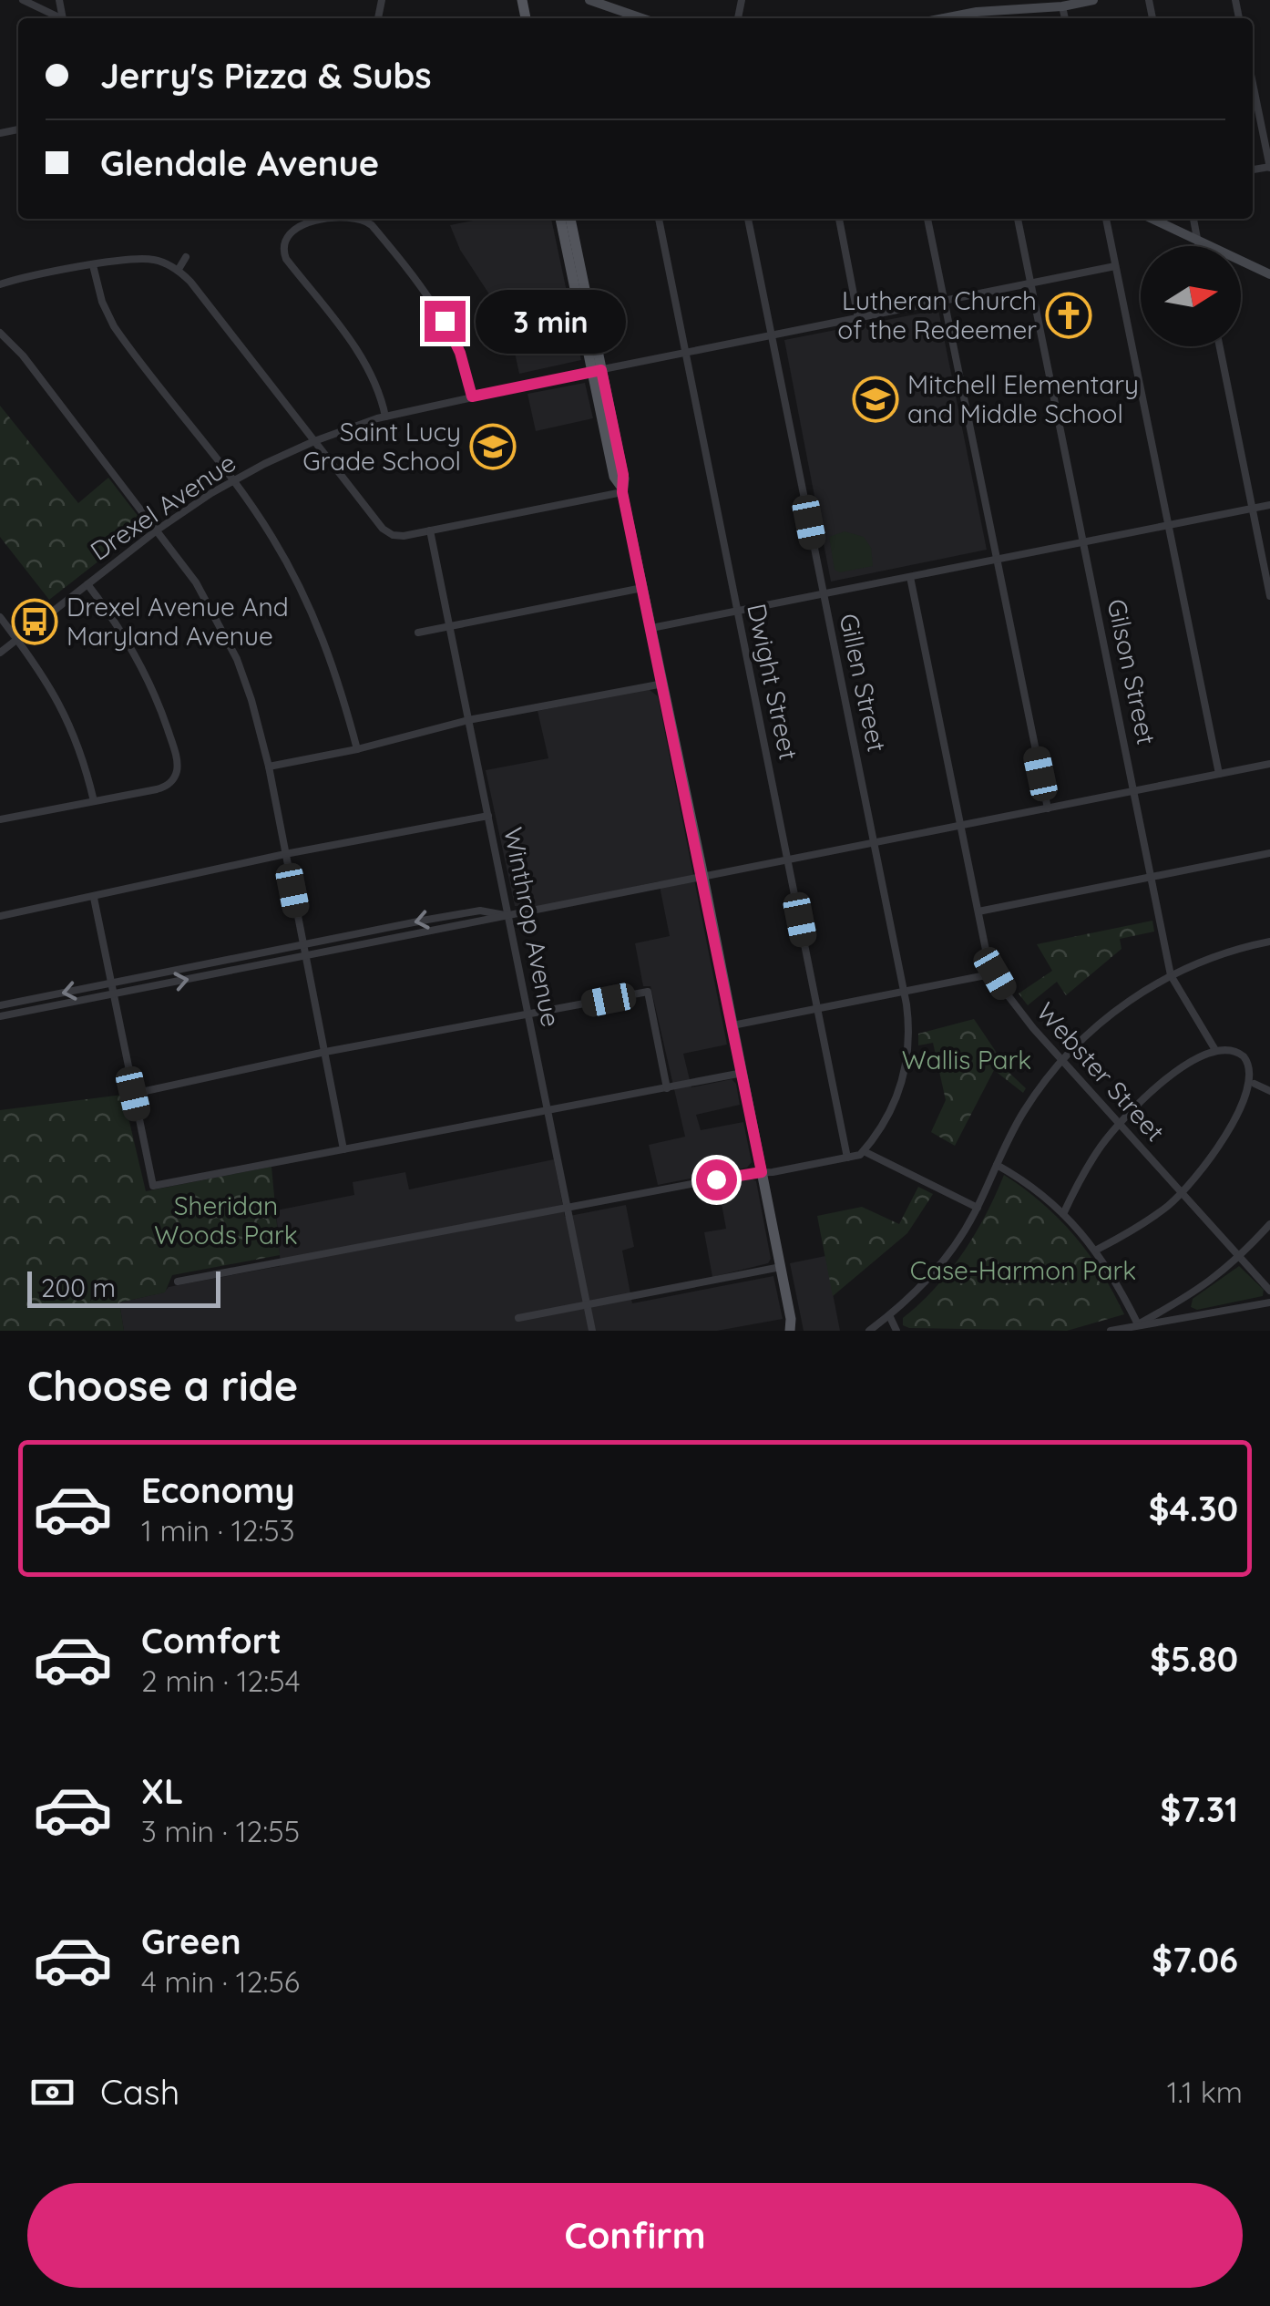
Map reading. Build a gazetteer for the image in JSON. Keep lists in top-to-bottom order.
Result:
{
  "streets": {
    "street": [
      "Drexel Avenue",
      "Gilson Street",
      "Dwight Street",
      "Gillen Street",
      "Winthrop Avenue",
      "Webster Street"
    ]
  },
  "crossings": [
    ["Drexel Avenue", "Gilson Street"],
    ["Drexel Avenue", "Dwight Street"],
    ["Drexel Avenue", "Gillen Street"]
  ],
  "parks": ["Wallis Park", "Sheridan Woods Park", "Case-Harmon Park"],
  "places": {
    "church": ["Lutheran Church of the Redeemer"],
    "school or university": ["Mitchell Elementary and Middle School", "Saint Lucy Grade School"],
    "bus stop": ["Drexel Avenue And Maryland Avenue"]
  },
  "scale_bar": "200 m",
  "north": "right",
  "page": {
    "banner": ["Jerry's Pizza & Subs", "Glendale Avenue"],
    "bubble": "3 min",
    "scale": "200 m",
    "heading": "Choose a ride",
    "list": [
      {
        "name": "Economy",
        "note": "1 min · 12:53",
        "value": "$4.30"
      },
      {
        "name": "Comfort",
        "note": "2 min · 12:54",
        "value": "$5.80"
      },
      {
        "name": "XL",
        "note": "3 min · 12:55",
        "value": "$7.31"
      },
      {
        "name": "Green",
        "note": "4 min · 12:56",
        "value": "$7.06"
      }
    ],
    "pay": ["Cash", "1.1 km"],
    "buttons": "Confirm"
  }
}
